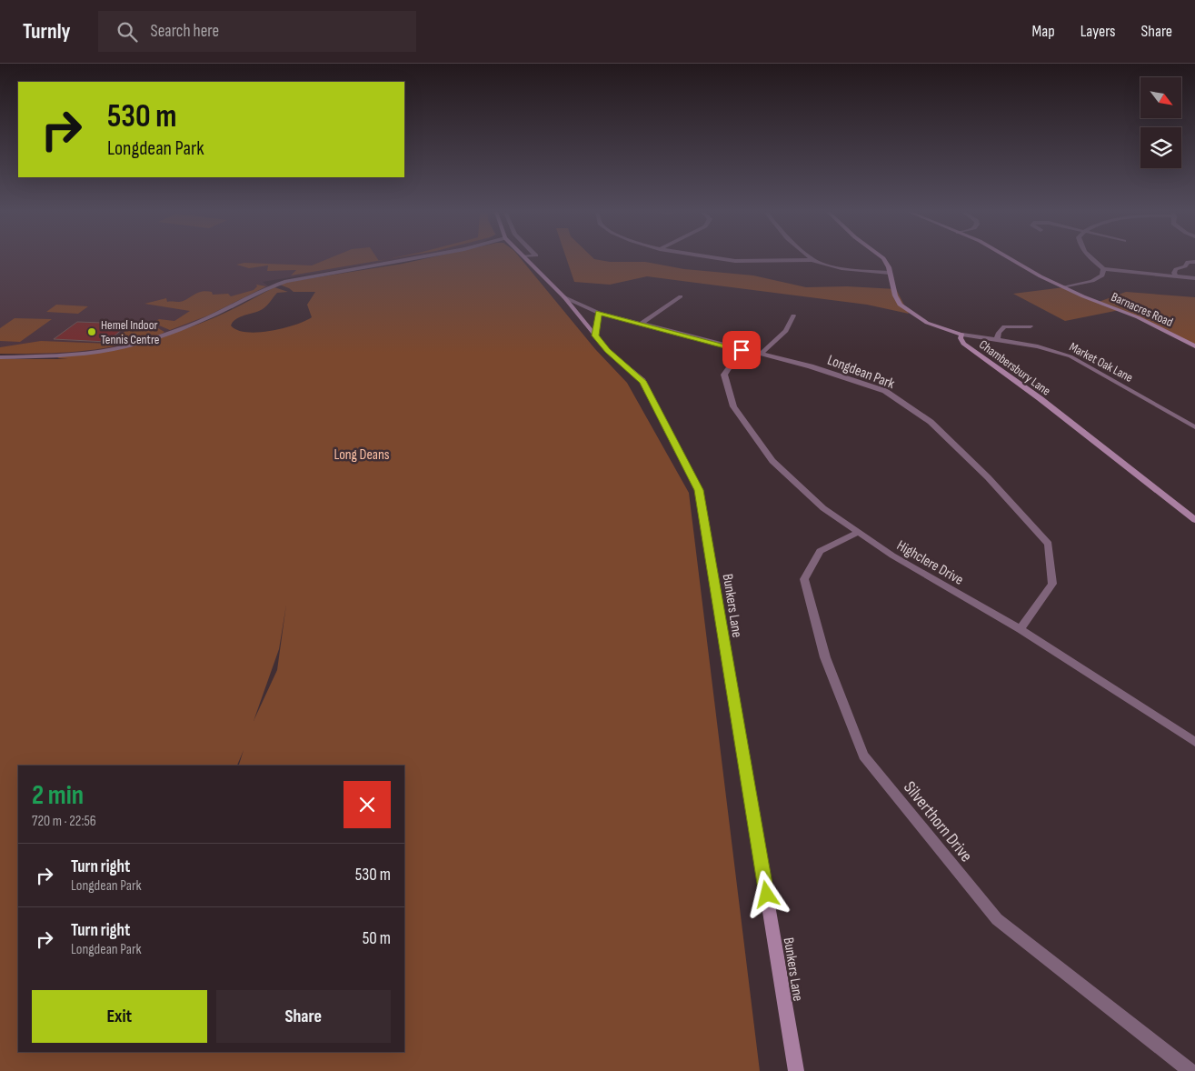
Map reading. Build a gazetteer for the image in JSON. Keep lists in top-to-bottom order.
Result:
{
  "streets": {
    "street": [
      "Barnacres Road",
      "Market Oak Lane",
      "Chambersbury Lane",
      "Longdean Park",
      "Highclere Drive",
      "Bunkers Lane",
      "Silverthorn Drive"
    ]
  },
  "crossings": [
    ["Market Oak Lane", "Chambersbury Lane"],
    ["Longdean Park", "Highclere Drive"],
    ["Longdean Park", "Bunkers Lane"],
    ["Highclere Drive", "Silverthorn Drive"]
  ],
  "parks": ["Long Deans"],
  "places": ["Hemel Indoor Tennis Centre"],
  "north": "bottom right",
  "page": {
    "header": "Turnly",
    "search": "Search here",
    "nav": ["Map", "Layers", "Share"],
    "turn": ["530 m", "Longdean Park"],
    "heading": ["2 min", "720 m · 22:56"],
    "list": [
      {
        "name": "Turn right",
        "note": "Longdean Park",
        "value": "530 m"
      },
      {
        "name": "Turn right",
        "note": "Longdean Park",
        "value": "50 m"
      }
    ],
    "buttons": ["Exit", "Share"]
  }
}
